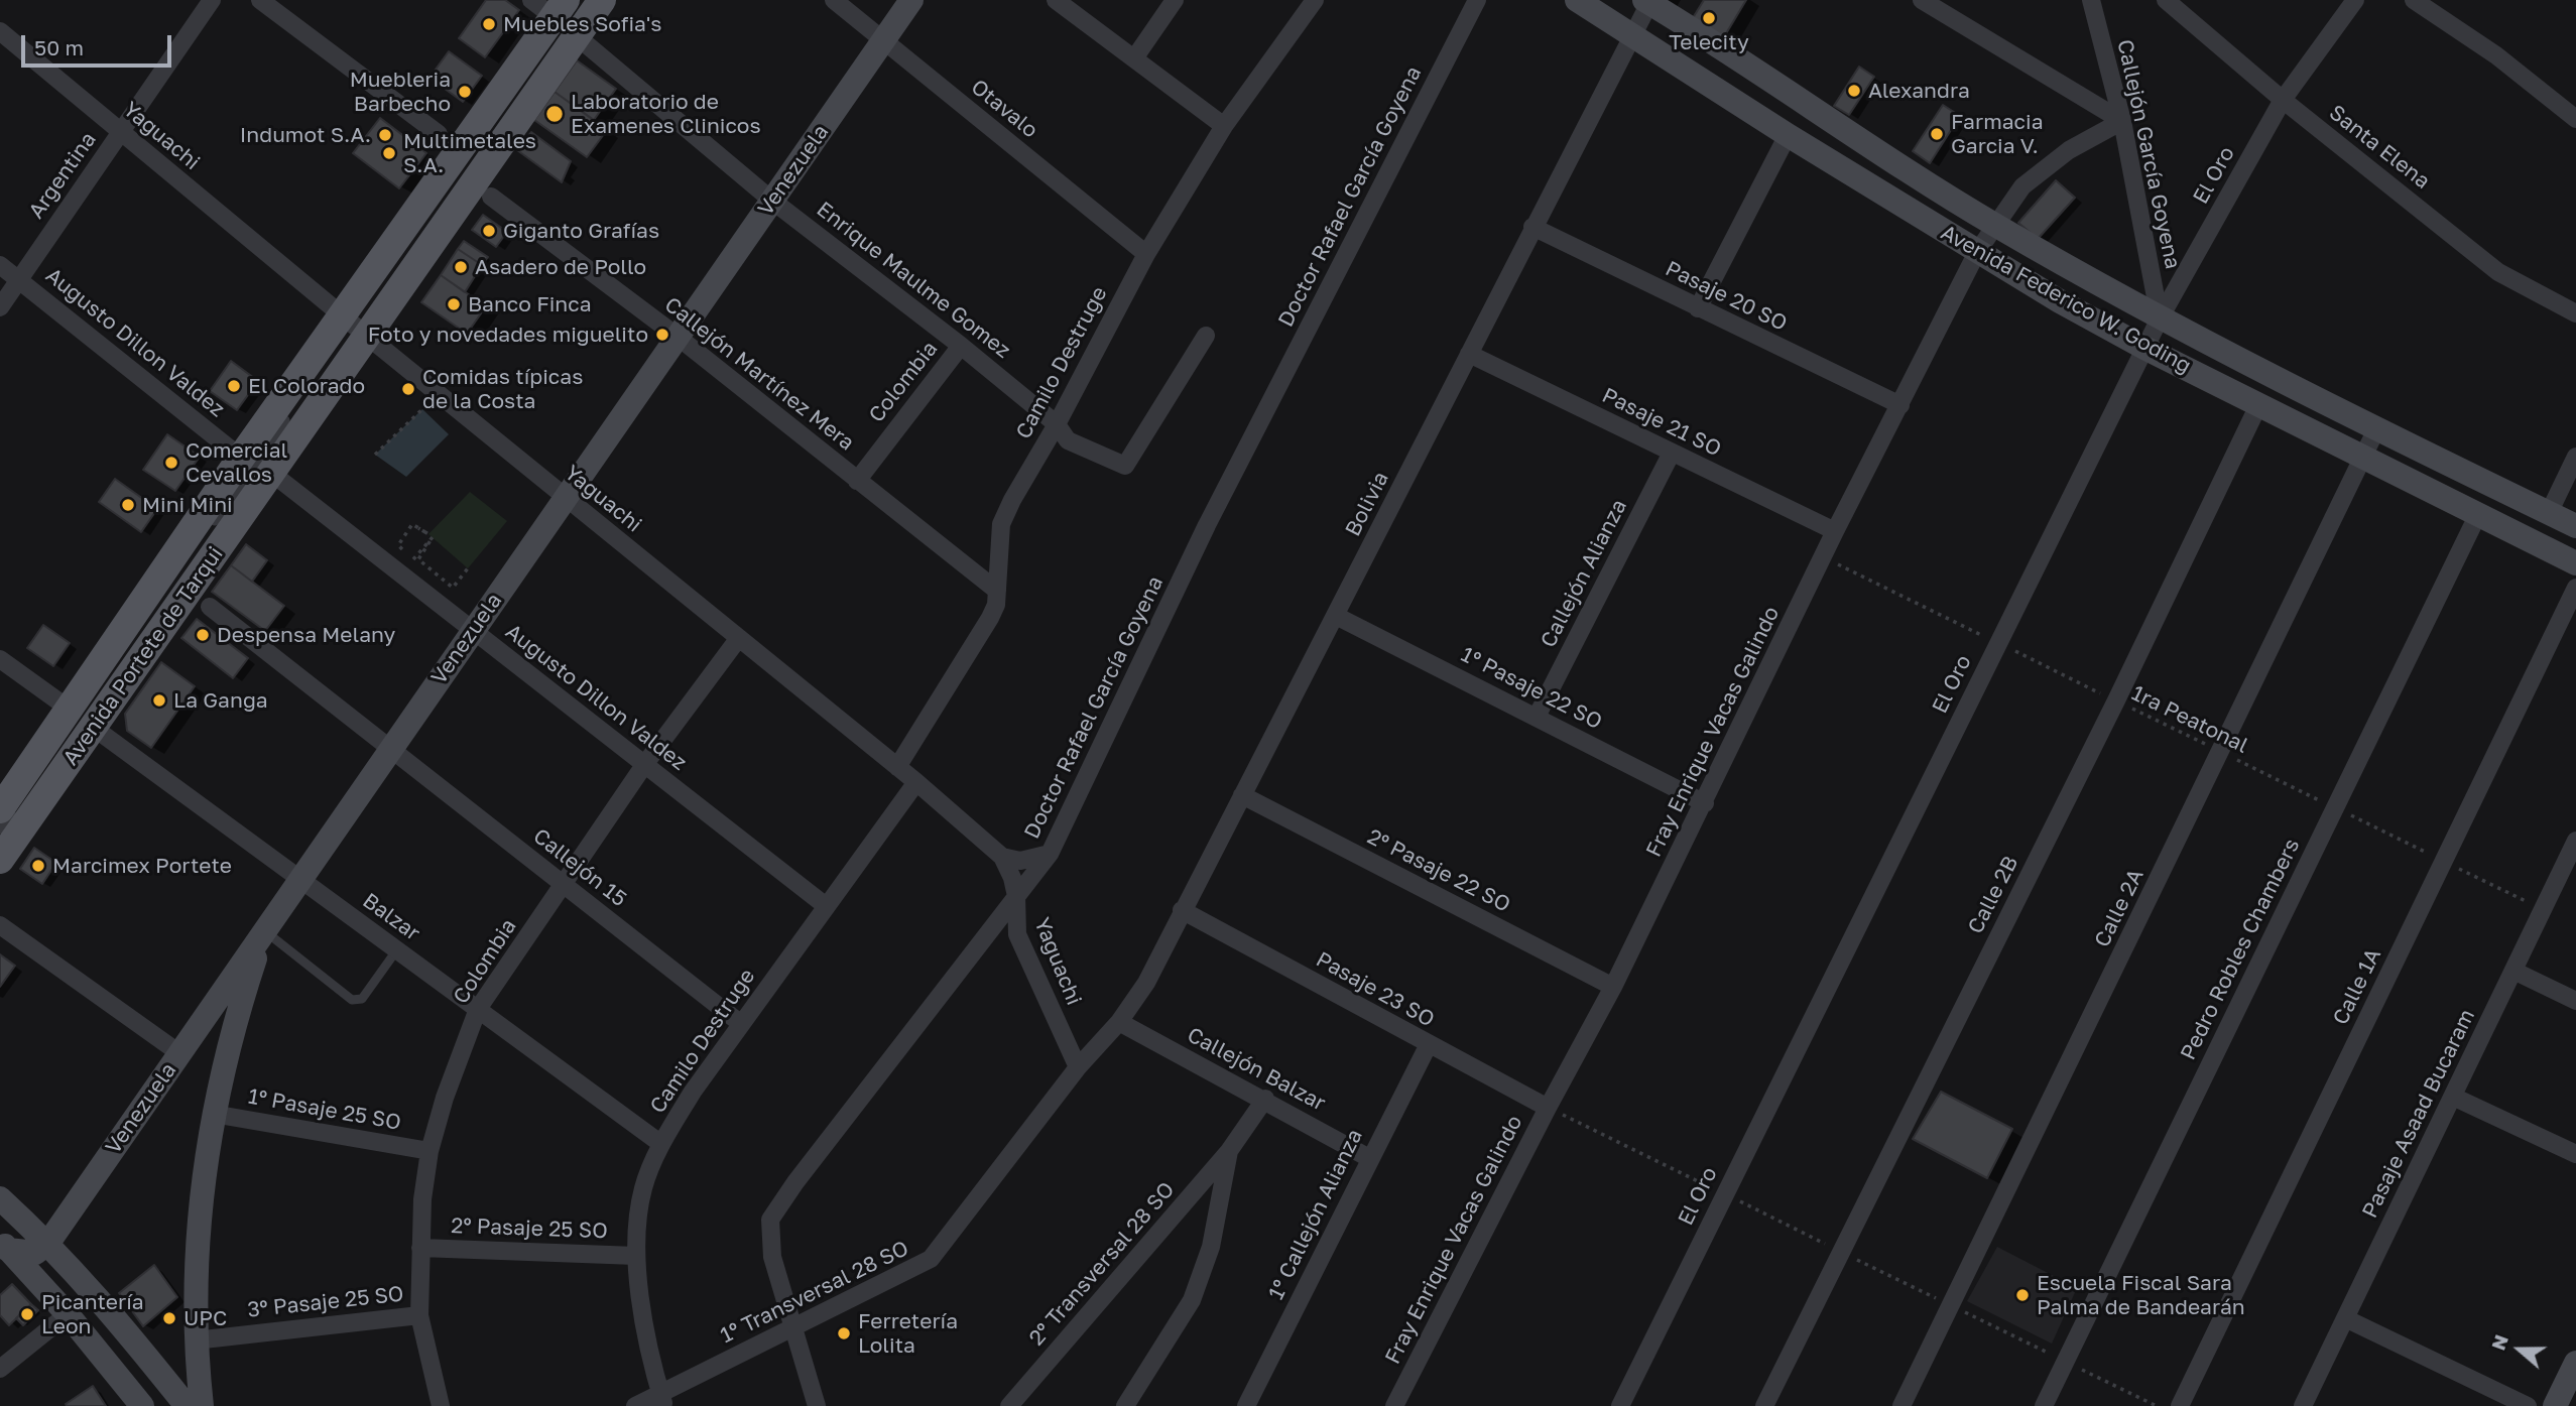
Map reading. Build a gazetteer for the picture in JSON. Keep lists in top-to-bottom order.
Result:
{
  "streets": {
    "main road": ["Avenida Portete de Tarqui"],
    "street": [
      "Otavalo",
      "Yaguachi",
      "Santa Elena",
      "Callejón García Goyena",
      "Venezuela",
      "Argentina",
      "El Oro",
      "Doctor Rafael García Goyena",
      "Enrique Maulme Gomez",
      "Pasaje 20 SO",
      "Avenida Federico W. Goding",
      "Augusto Dillon Valdez",
      "Camilo Destruge",
      "Callejón Martínez Mera",
      "Colombia",
      "Pasaje 21 SO",
      "Bolivia",
      "Callejón Alianza",
      "1º Pasaje 22 SO",
      "Fray Enrique Vacas Galindo",
      "Callejón 15",
      "2º Pasaje 22 SO",
      "Calle 2B",
      "Calle 2A",
      "Balzar",
      "Pedro Robles Chambers",
      "Calle 1A",
      "Pasaje 23 SO",
      "Callejón Balzar",
      "1º Pasaje 25 SO",
      "Pasaje Asaad Bucaram",
      "1º Callejón Alianza",
      "2º Pasaje 25 SO",
      "2º Transversal 28 SO",
      "1º Transversal 28 SO",
      "3º Pasaje 25 SO"
    ],
    "path": ["1ra Peatonal"]
  },
  "crossings": [
    ["Otavalo", "Venezuela"],
    ["Otavalo", "Camilo Destruge"],
    ["Yaguachi", "Venezuela"],
    ["Yaguachi", "Argentina"],
    ["Yaguachi", "Doctor Rafael García Goyena"],
    ["Yaguachi", "Camilo Destruge"],
    ["Yaguachi", "Colombia"],
    ["Yaguachi", "Avenida Portete de Tarqui"],
    ["Yaguachi", "1º Transversal 28 SO"],
    ["Santa Elena", "El Oro"],
    ["Callejón García Goyena", "El Oro"],
    ["Callejón García Goyena", "Avenida Federico W. Goding"],
    ["Callejón García Goyena", "Fray Enrique Vacas Galindo"],
    ["Venezuela", "Enrique Maulme Gomez"],
    ["Venezuela", "Augusto Dillon Valdez"],
    ["Venezuela", "Callejón Martínez Mera"],
    ["Venezuela", "Callejón 15"],
    ["Venezuela", "Balzar"],
    ["Argentina", "Augusto Dillon Valdez"],
    ["El Oro", "Avenida Federico W. Goding"],
    ["El Oro", "1ra Peatonal"],
    ["Doctor Rafael García Goyena", "1º Transversal 28 SO"],
    ["Enrique Maulme Gomez", "Camilo Destruge"],
    ["Enrique Maulme Gomez", "Colombia"],
    ["Enrique Maulme Gomez", "Avenida Portete de Tarqui"],
    ["Pasaje 20 SO", "Bolivia"],
    ["Pasaje 20 SO", "Fray Enrique Vacas Galindo"],
    ["Avenida Federico W. Goding", "Bolivia"],
    ["Avenida Federico W. Goding", "Fray Enrique Vacas Galindo"],
    ["Avenida Federico W. Goding", "Calle 2B"],
    ["Avenida Federico W. Goding", "Calle 2A"],
    ["Avenida Federico W. Goding", "Pedro Robles Chambers"],
    ["Augusto Dillon Valdez", "Camilo Destruge"],
    ["Augusto Dillon Valdez", "Colombia"],
    ["Augusto Dillon Valdez", "Avenida Portete de Tarqui"],
    ["Camilo Destruge", "Callejón Martínez Mera"],
    ["Camilo Destruge", "Callejón 15"],
    ["Camilo Destruge", "Balzar"],
    ["Camilo Destruge", "2º Pasaje 25 SO"],
    ["Camilo Destruge", "1º Transversal 28 SO"],
    ["Callejón Martínez Mera", "Colombia"],
    ["Colombia", "Callejón 15"],
    ["Colombia", "Balzar"],
    ["Colombia", "1º Pasaje 25 SO"],
    ["Colombia", "2º Pasaje 25 SO"],
    ["Colombia", "3º Pasaje 25 SO"],
    ["Pasaje 21 SO", "Bolivia"],
    ["Pasaje 21 SO", "Callejón Alianza"],
    ["Pasaje 21 SO", "Fray Enrique Vacas Galindo"],
    ["Bolivia", "1º Pasaje 22 SO"],
    ["Bolivia", "2º Pasaje 22 SO"],
    ["Bolivia", "Pasaje 23 SO"],
    ["Bolivia", "Callejón Balzar"],
    ["Bolivia", "1º Transversal 28 SO"],
    ["Callejón Alianza", "1º Pasaje 22 SO"],
    ["Avenida Portete de Tarqui", "Balzar"],
    ["1º Pasaje 22 SO", "Fray Enrique Vacas Galindo"],
    ["1ra Peatonal", "Fray Enrique Vacas Galindo"],
    ["1ra Peatonal", "Calle 2B"],
    ["1ra Peatonal", "Calle 2A"],
    ["1ra Peatonal", "Pedro Robles Chambers"],
    ["1ra Peatonal", "Calle 1A"],
    ["1ra Peatonal", "Pasaje Asaad Bucaram"],
    ["Fray Enrique Vacas Galindo", "2º Pasaje 22 SO"],
    ["Fray Enrique Vacas Galindo", "Pasaje 23 SO"],
    ["Pasaje 23 SO", "1º Callejón Alianza"],
    ["Callejón Balzar", "1º Callejón Alianza"],
    ["Callejón Balzar", "2º Transversal 28 SO"],
    ["Callejón Balzar", "1º Transversal 28 SO"]
  ],
  "places": [
    "Telecity",
    "Muebles Sofia's",
    "Alexandra",
    "Muebleria Barbecho",
    "Laboratorio de Examenes Clinicos",
    "Farmacia Garcia V.",
    "Indumot S.A.",
    "Multimetales S.A.",
    "Giganto Grafías",
    "Asadero de Pollo",
    "Banco Finca",
    "Foto y novedades miguelito",
    "El Colorado",
    "Comidas típicas de la Costa",
    "Comercial Cevallos",
    "Mini Mini",
    "Despensa Melany",
    "La Ganga",
    "Marcimex Portete",
    "Escuela Fiscal Sara Palma de Bandearán",
    "Picantería Leon",
    "UPC",
    "Ferretería Lolita"
  ],
  "scale_bar": "50 m",
  "north": "left"
}
